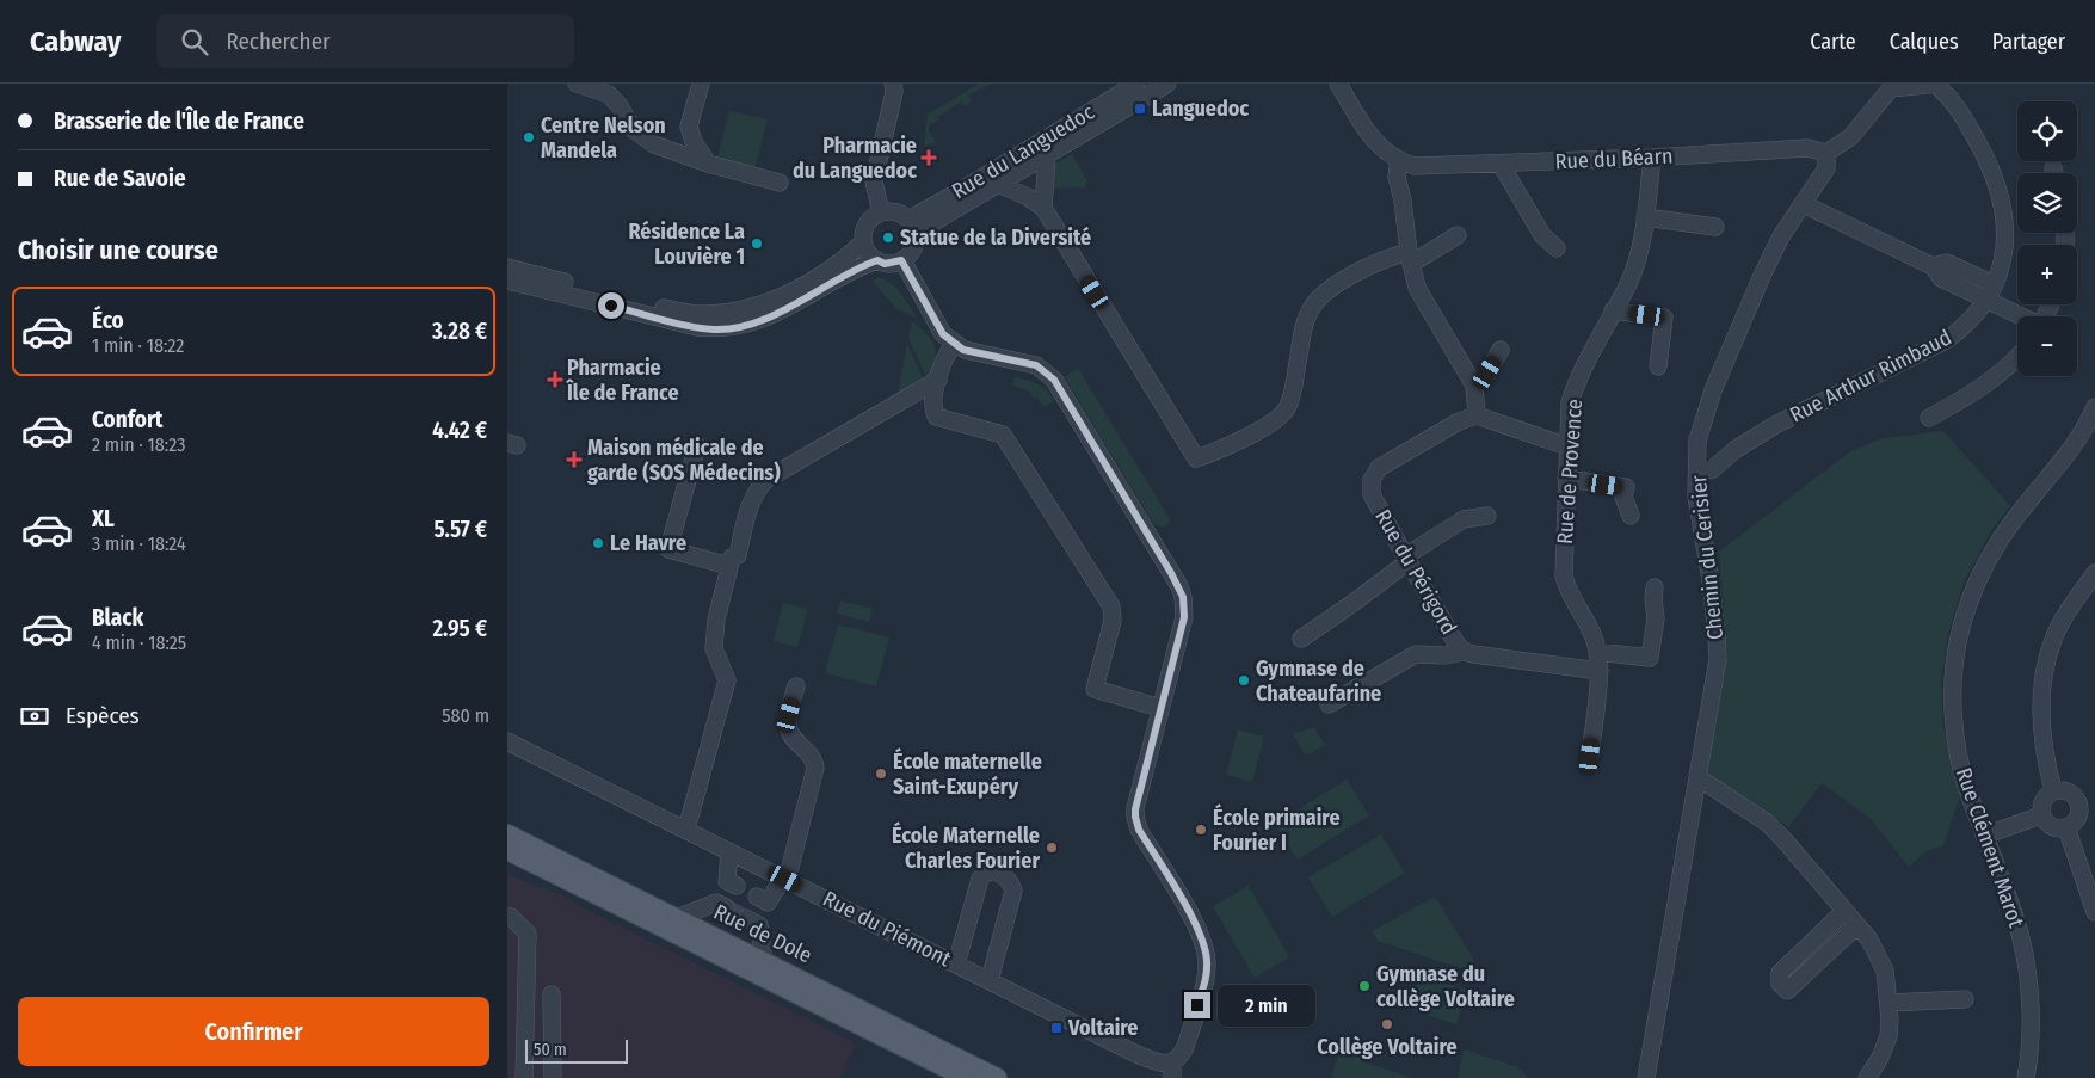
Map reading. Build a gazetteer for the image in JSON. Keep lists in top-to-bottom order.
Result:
{
  "streets": {
    "main road": ["Rue de Dole"],
    "street": [
      "Rue du Languedoc",
      "Rue du Béarn",
      "Rue Arthur Rimbaud",
      "Rue de Provence",
      "Chemin du Cerisier",
      "Rue du Périgord",
      "Rue Clément Marot",
      "Rue du Piémont"
    ]
  },
  "crossings": [
    ["Rue du Béarn", "Rue de Provence"],
    ["Rue du Béarn", "Chemin du Cerisier"],
    ["Rue Arthur Rimbaud", "Chemin du Cerisier"],
    ["Rue de Provence", "Rue du Périgord"]
  ],
  "places": {
    "transit": ["Languedoc", "Voltaire"],
    "other": [
      "Centre Nelson Mandela",
      "Statue de la Diversité",
      "Résidence La Louvière 1",
      "Le Havre",
      "Gymnase de Chateaufarine",
      "École maternelle Saint-Exupéry",
      "École primaire Fourier I",
      "École Maternelle Charles Fourier",
      "Gymnase du collège Voltaire",
      "Collège Voltaire"
    ],
    "health": ["Pharmacie du Languedoc", "Pharmacie Île de France", "Maison médicale de garde (SOS Médecins)"]
  },
  "scale_bar": "50 m",
  "page": {
    "header": "Cabway",
    "search": "Rechercher",
    "nav": ["Carte", "Calques", "Partager"],
    "banner": ["Brasserie de l'Île de France", "Rue de Savoie"],
    "map_buttons": ["+", "−"],
    "heading": "Choisir une course",
    "list": [
      {
        "name": "Éco",
        "note": "1 min · 18:22",
        "value": "3.28 €"
      },
      {
        "name": "Confort",
        "note": "2 min · 18:23",
        "value": "4.42 €"
      },
      {
        "name": "XL",
        "note": "3 min · 18:24",
        "value": "5.57 €"
      },
      {
        "name": "Black",
        "note": "4 min · 18:25",
        "value": "2.95 €"
      }
    ],
    "pay": ["Espèces", "580 m"],
    "buttons": "Confirmer",
    "bubble": "2 min",
    "scale": "50 m"
  }
}
